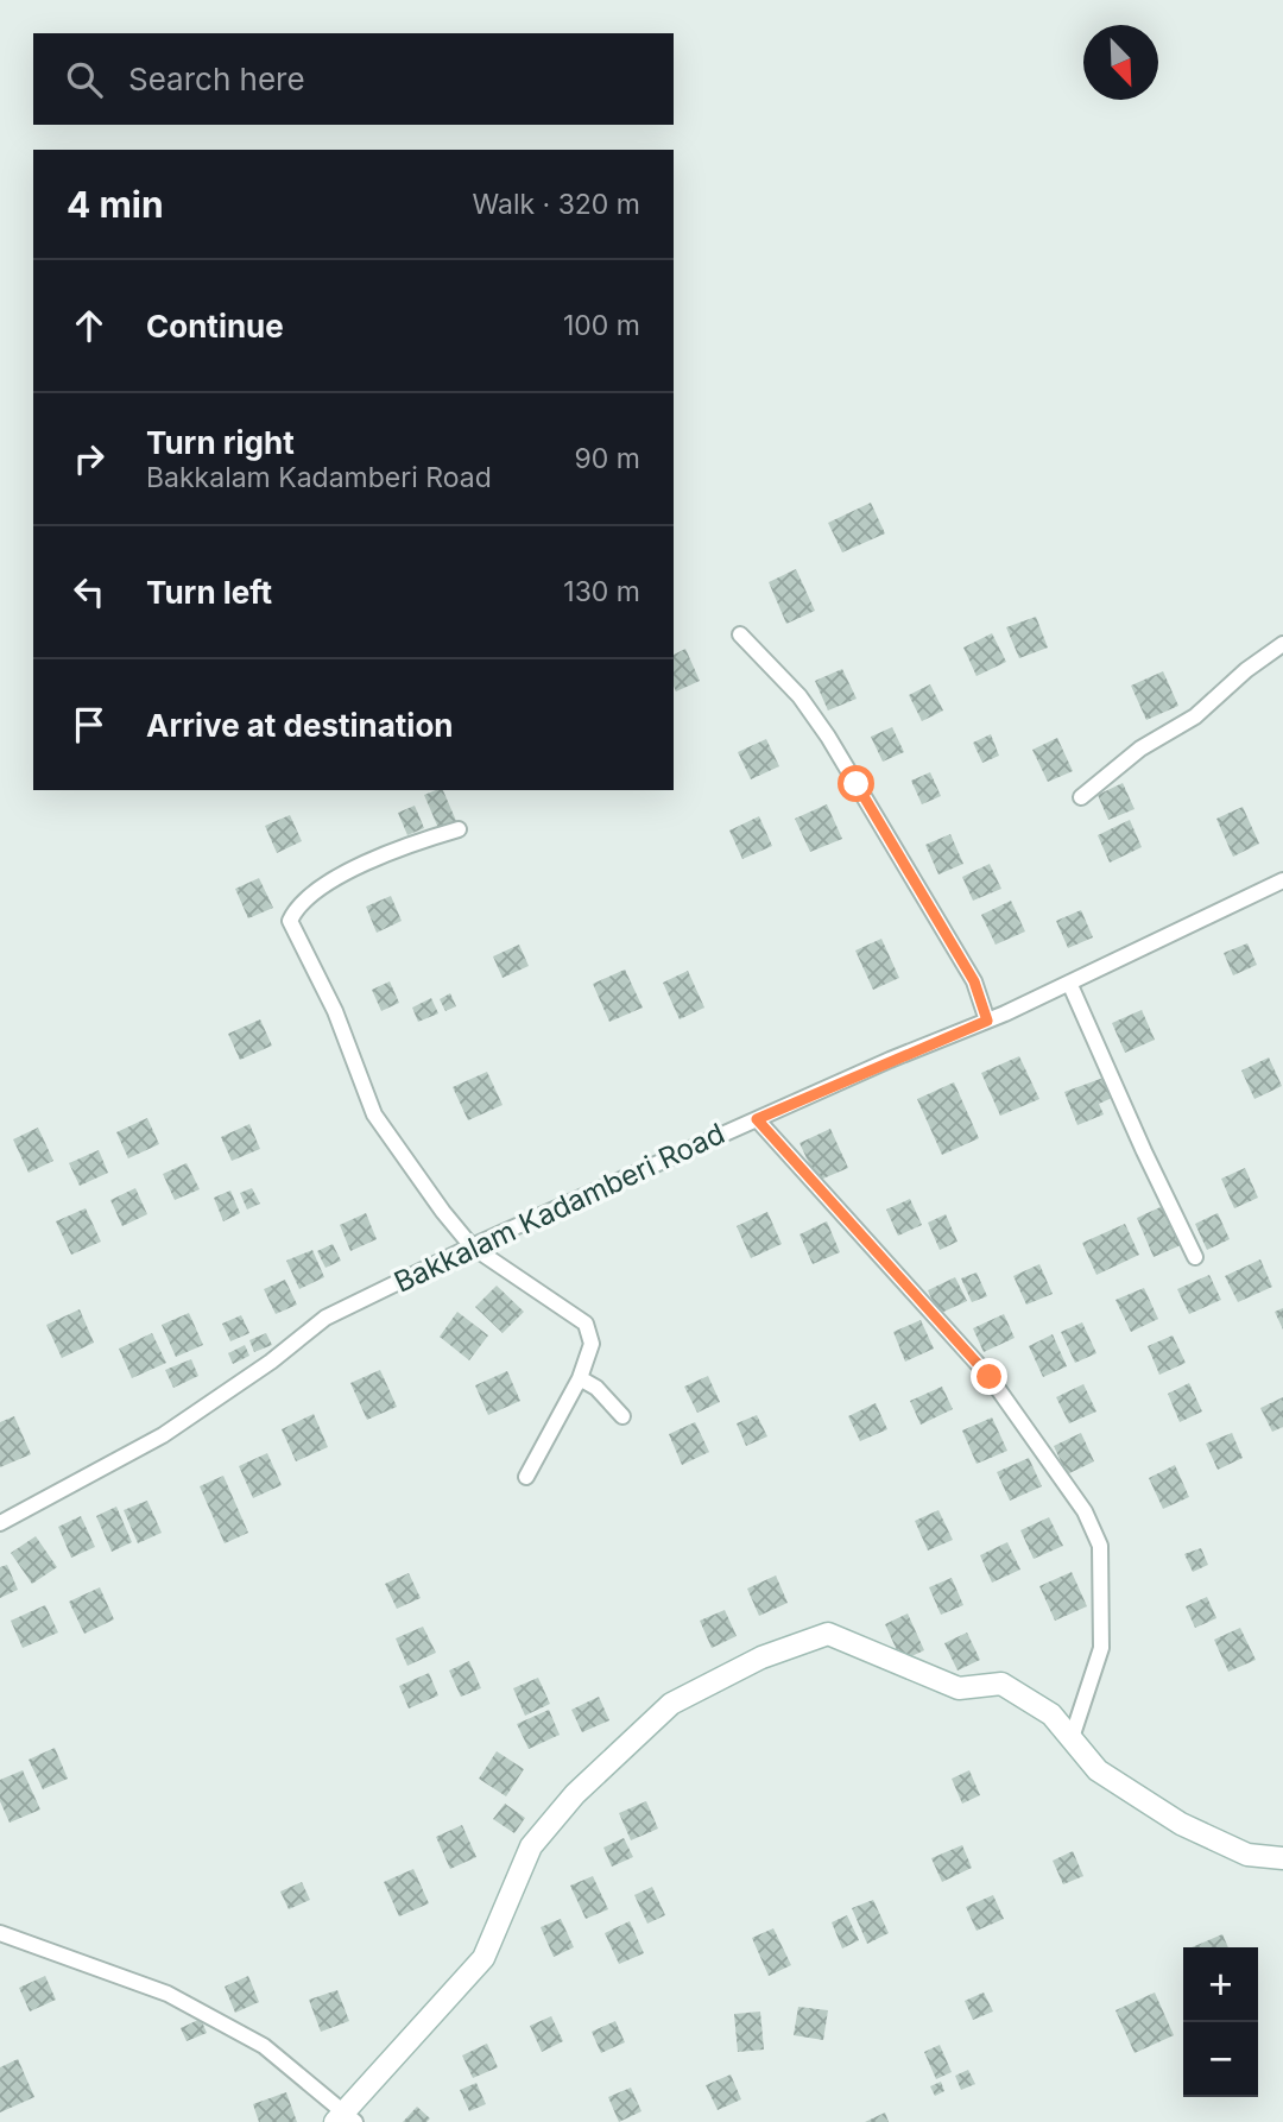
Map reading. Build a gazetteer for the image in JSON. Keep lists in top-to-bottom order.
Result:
{
  "streets": {
    "street": ["Bakkalam Kadamberi Road"]
  },
  "north": "bottom right",
  "page": {
    "search": "Search here",
    "heading": ["4 min", "Walk · 320 m"],
    "list": [
      ["Continue", "100 m"],
      ["Turn right", "Bakkalam Kadamberi Road", "90 m"],
      ["Turn left", "130 m"],
      "Arrive at destination"
    ],
    "map_buttons": ["+", "−"]
  }
}
